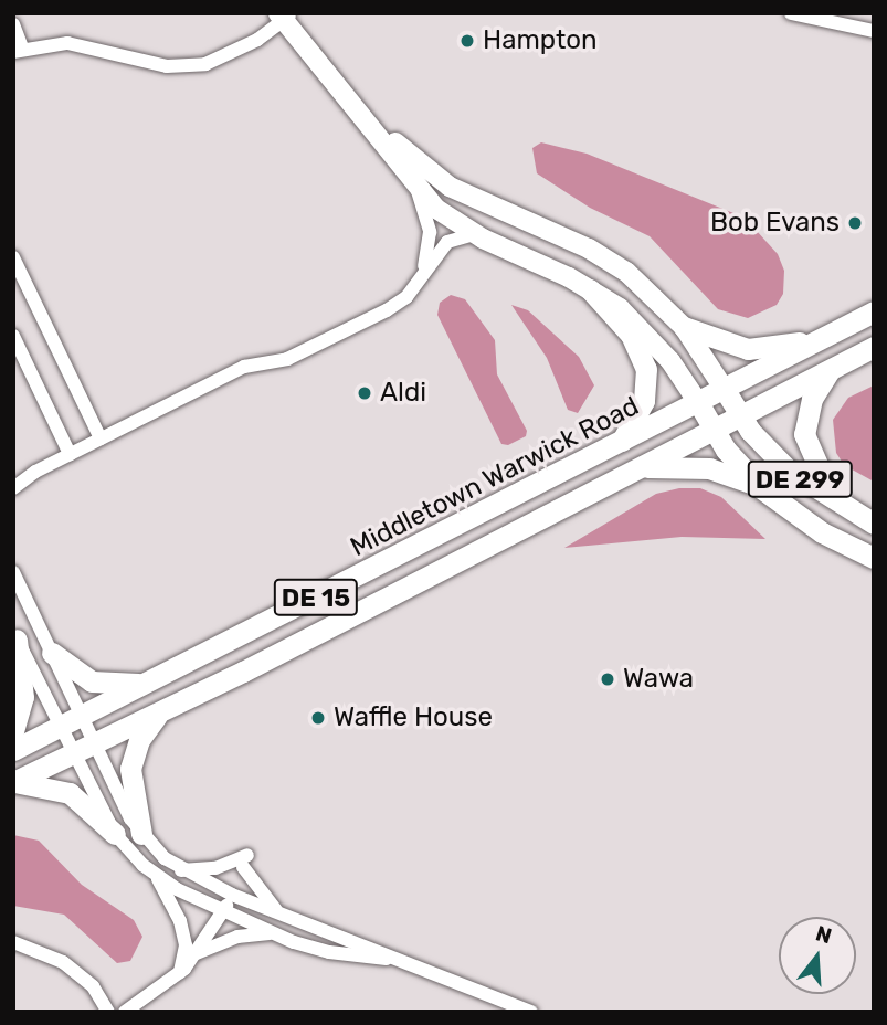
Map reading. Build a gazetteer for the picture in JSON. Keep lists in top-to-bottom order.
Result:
{
  "streets": {
    "main road": ["Middletown Warwick Road", "DE 299", "DE 15"]
  },
  "crossings": [
    ["Middletown Warwick Road", "DE 15"],
    ["DE 299", "DE 15"]
  ],
  "places": [
    "Hampton",
    "Bob Evans",
    "Aldi",
    "Wawa",
    "Waffle House"
  ],
  "north": "top"
}
